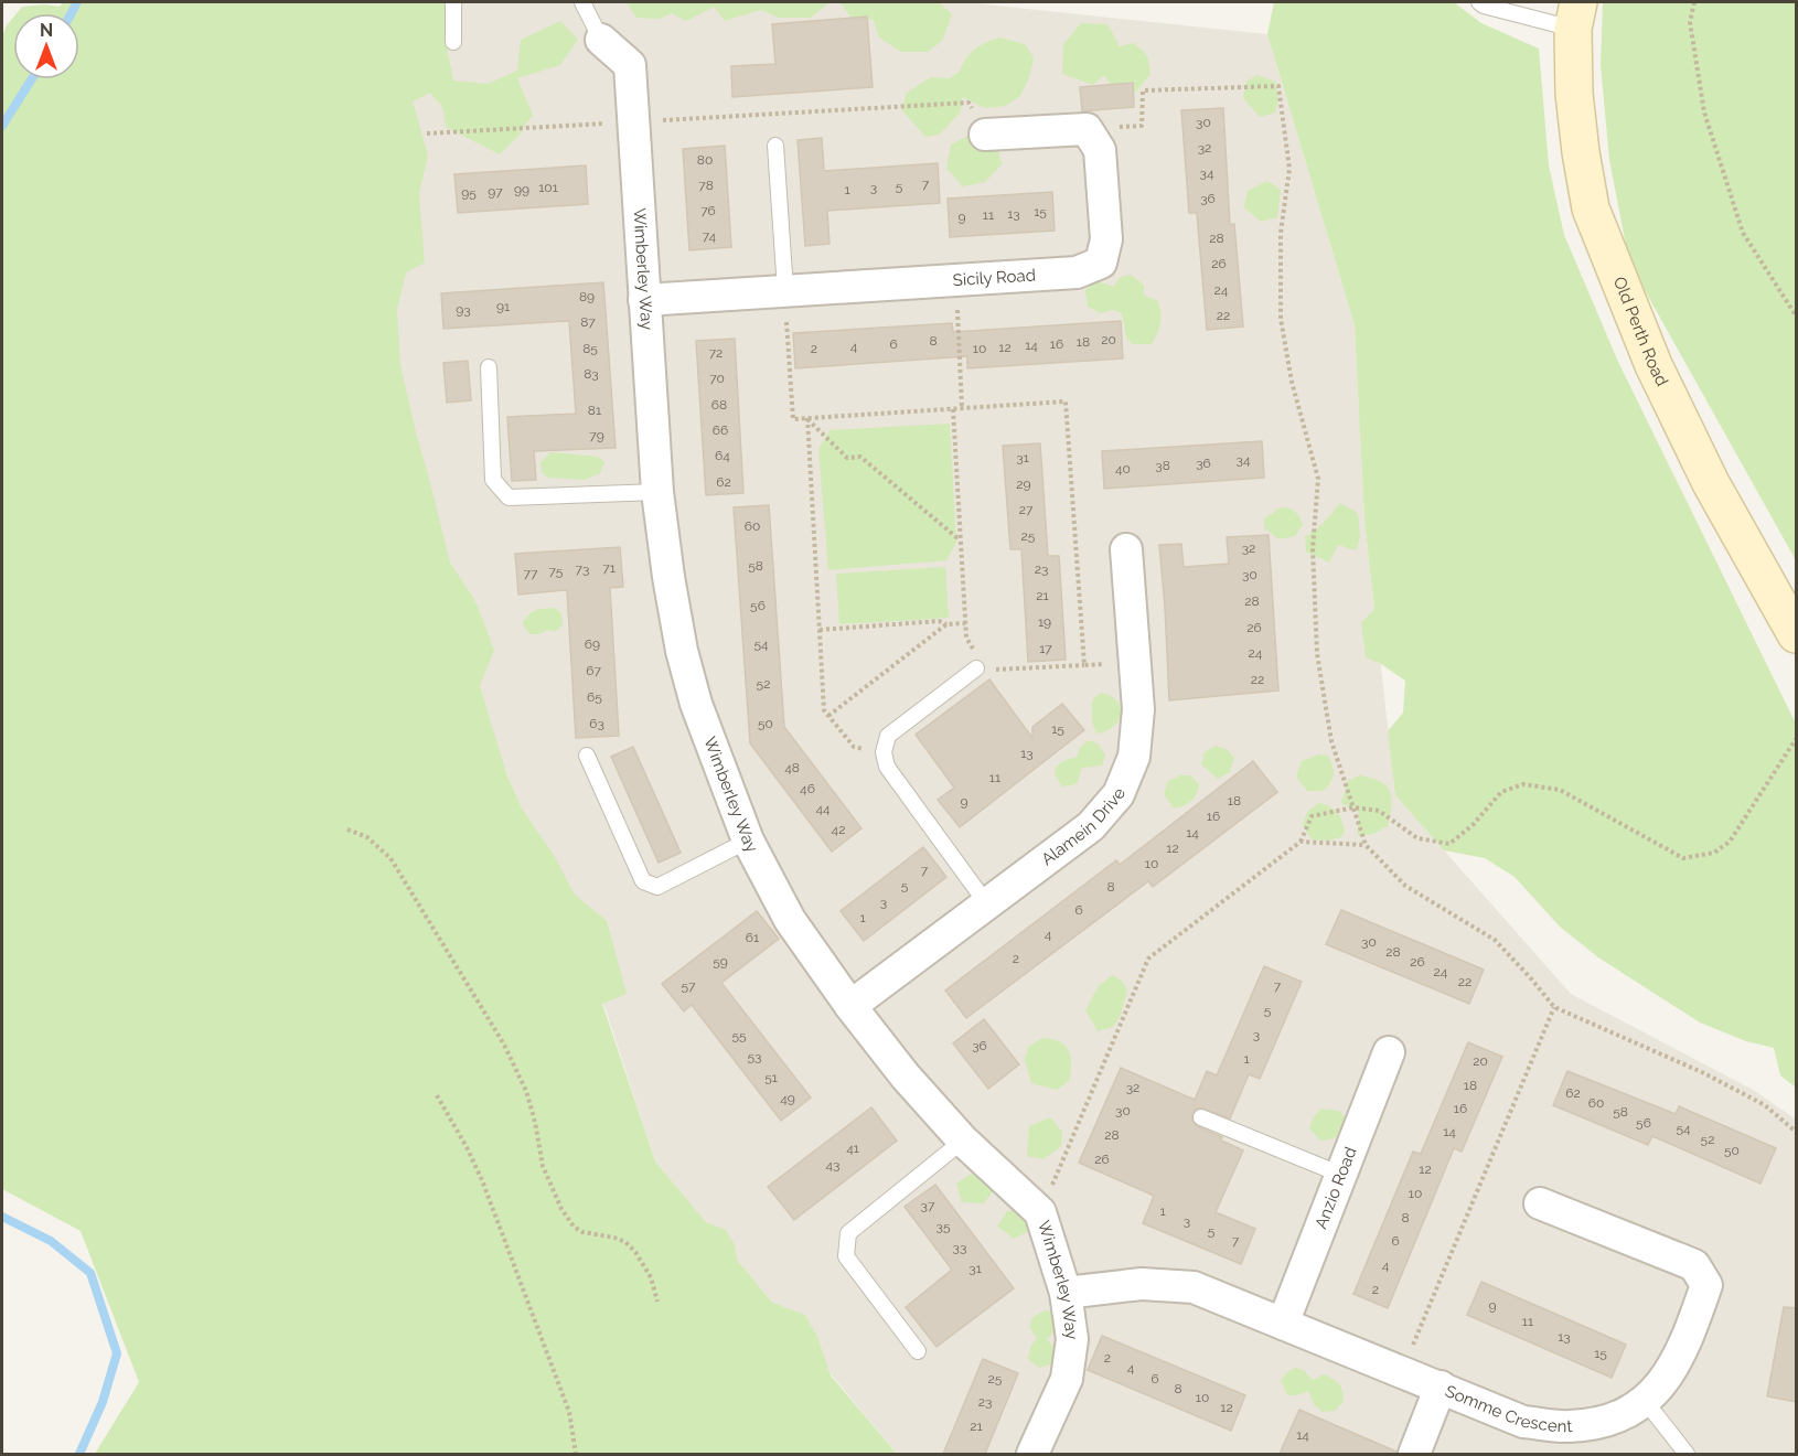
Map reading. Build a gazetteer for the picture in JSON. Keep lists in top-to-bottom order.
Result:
{
  "streets": {
    "main road": ["Old Perth Road"],
    "street": [
      "Wimberley Way",
      "Sicily Road",
      "Alamein Drive",
      "Anzio Road",
      "Somme Crescent"
    ]
  },
  "crossings": [
    ["Wimberley Way", "Sicily Road"],
    ["Wimberley Way", "Alamein Drive"],
    ["Wimberley Way", "Somme Crescent"],
    ["Anzio Road", "Somme Crescent"]
  ],
  "house_numbers": [
    "30",
    "32",
    "80",
    "34",
    "7",
    "78",
    "5",
    "101",
    "3",
    "99",
    "1",
    "97",
    "95",
    "36",
    "76",
    "15",
    "13",
    "11",
    "9",
    "74",
    "28",
    "26",
    "24",
    "89",
    "91",
    "93",
    "22",
    "87",
    "20",
    "8",
    "18",
    "6",
    "16",
    "14",
    "4",
    "12",
    "85",
    "2",
    "10",
    "72",
    "83",
    "70",
    "68",
    "81",
    "66",
    "79",
    "64",
    "31",
    "34",
    "36",
    "38",
    "40",
    "62",
    "29",
    "27",
    "60",
    "25",
    "32",
    "58",
    "71",
    "73",
    "23",
    "75",
    "77",
    "30",
    "21",
    "28",
    "56",
    "19",
    "26",
    "69",
    "54",
    "17",
    "24",
    "67",
    "22",
    "52",
    "65",
    "63",
    "50",
    "15",
    "13",
    "48",
    "11",
    "46",
    "18",
    "9",
    "44",
    "16",
    "42",
    "14",
    "12",
    "10",
    "7",
    "5",
    "8",
    "3",
    "6",
    "1",
    "4",
    "61",
    "30",
    "28",
    "2",
    "59",
    "26",
    "24",
    "22",
    "57",
    "7",
    "5",
    "3",
    "55",
    "36",
    "53",
    "1",
    "20",
    "51",
    "18",
    "32",
    "62",
    "49",
    "60",
    "16",
    "30",
    "58",
    "56",
    "54",
    "14",
    "28",
    "52",
    "41",
    "50",
    "26",
    "43",
    "12",
    "10",
    "37",
    "1",
    "8",
    "3",
    "35",
    "5",
    "7",
    "6",
    "33",
    "4",
    "31",
    "2",
    "9",
    "11",
    "13",
    "15",
    "2",
    "4",
    "25",
    "6",
    "8",
    "10",
    "23",
    "12",
    "21",
    "14"
  ],
  "north": "top"
}
